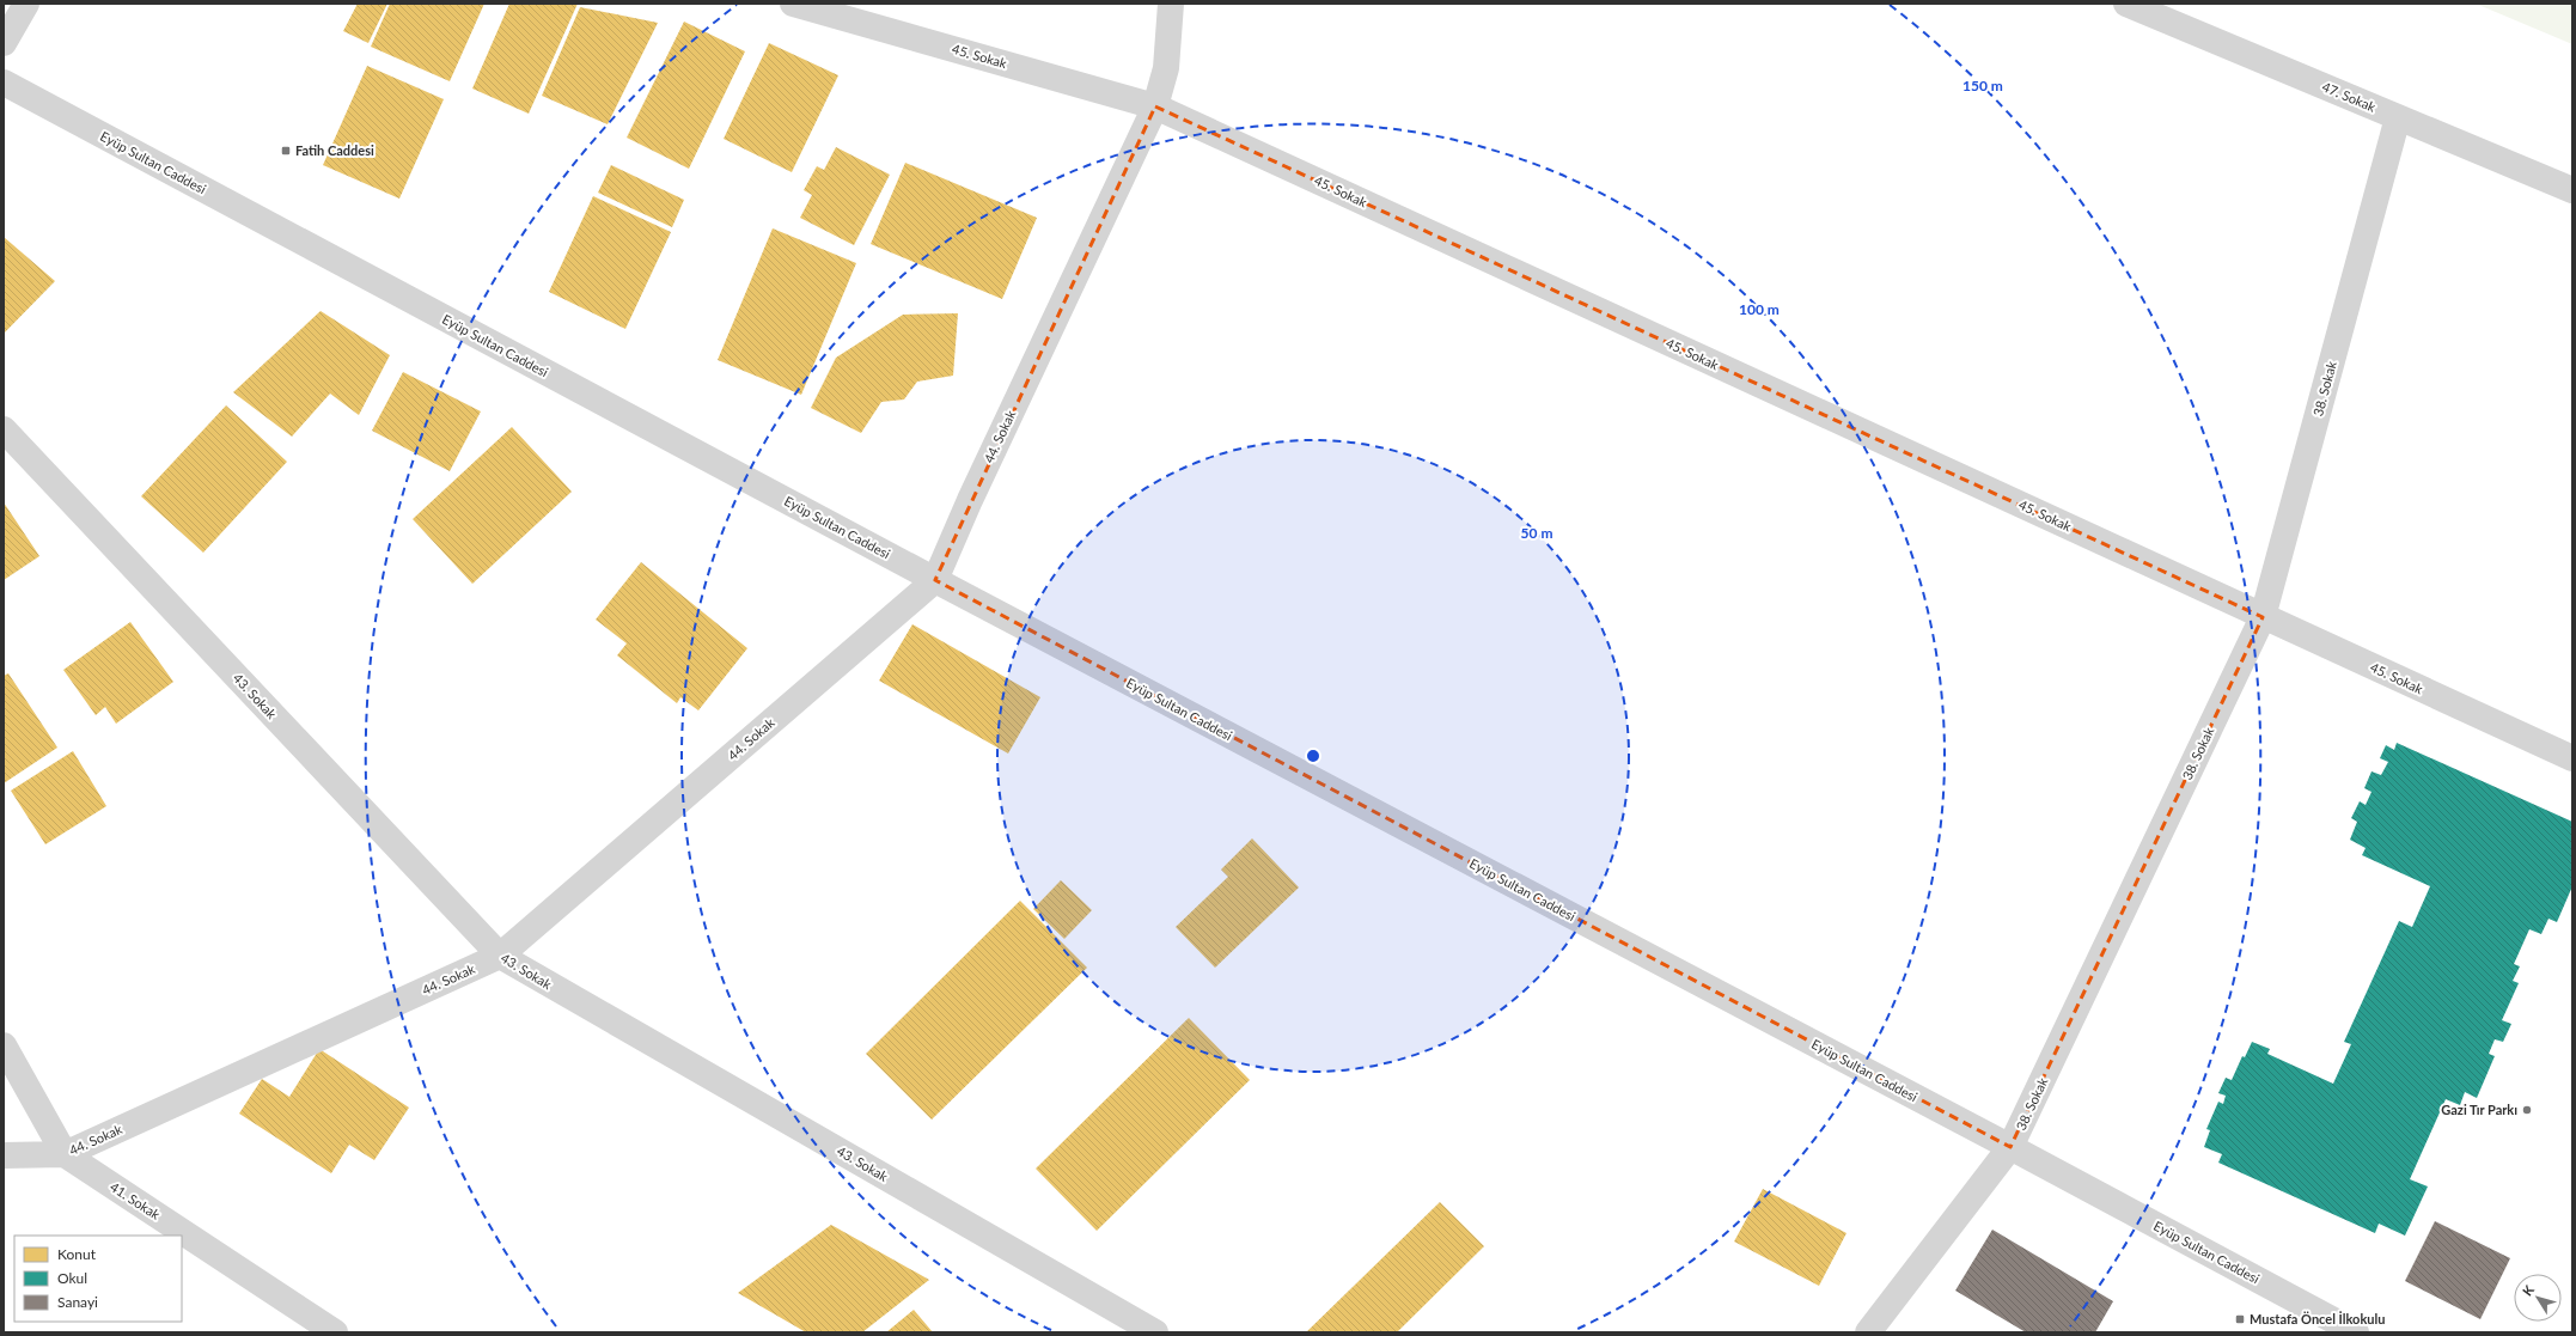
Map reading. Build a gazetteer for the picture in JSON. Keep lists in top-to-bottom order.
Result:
{
  "streets": {
    "street": [
      "45. Sokak",
      "47. Sokak",
      "Eyüp Sultan Caddesi",
      "38. Sokak",
      "44. Sokak",
      "43. Sokak",
      "41. Sokak"
    ]
  },
  "crossings": [
    ["45. Sokak", "38. Sokak"],
    ["45. Sokak", "44. Sokak"],
    ["47. Sokak", "38. Sokak"],
    ["Eyüp Sultan Caddesi", "38. Sokak"],
    ["Eyüp Sultan Caddesi", "44. Sokak"],
    ["44. Sokak", "43. Sokak"],
    ["44. Sokak", "41. Sokak"]
  ],
  "places": {
    "transit": ["Fatih Caddesi", "Mustafa Öncel İlkokulu"],
    "other": ["Gazi Tır Parkı"]
  },
  "legend": ["Konut", "Okul", "Sanayi"],
  "north": "top left",
  "rings": ["150 m", "100 m", "50 m"]
}
